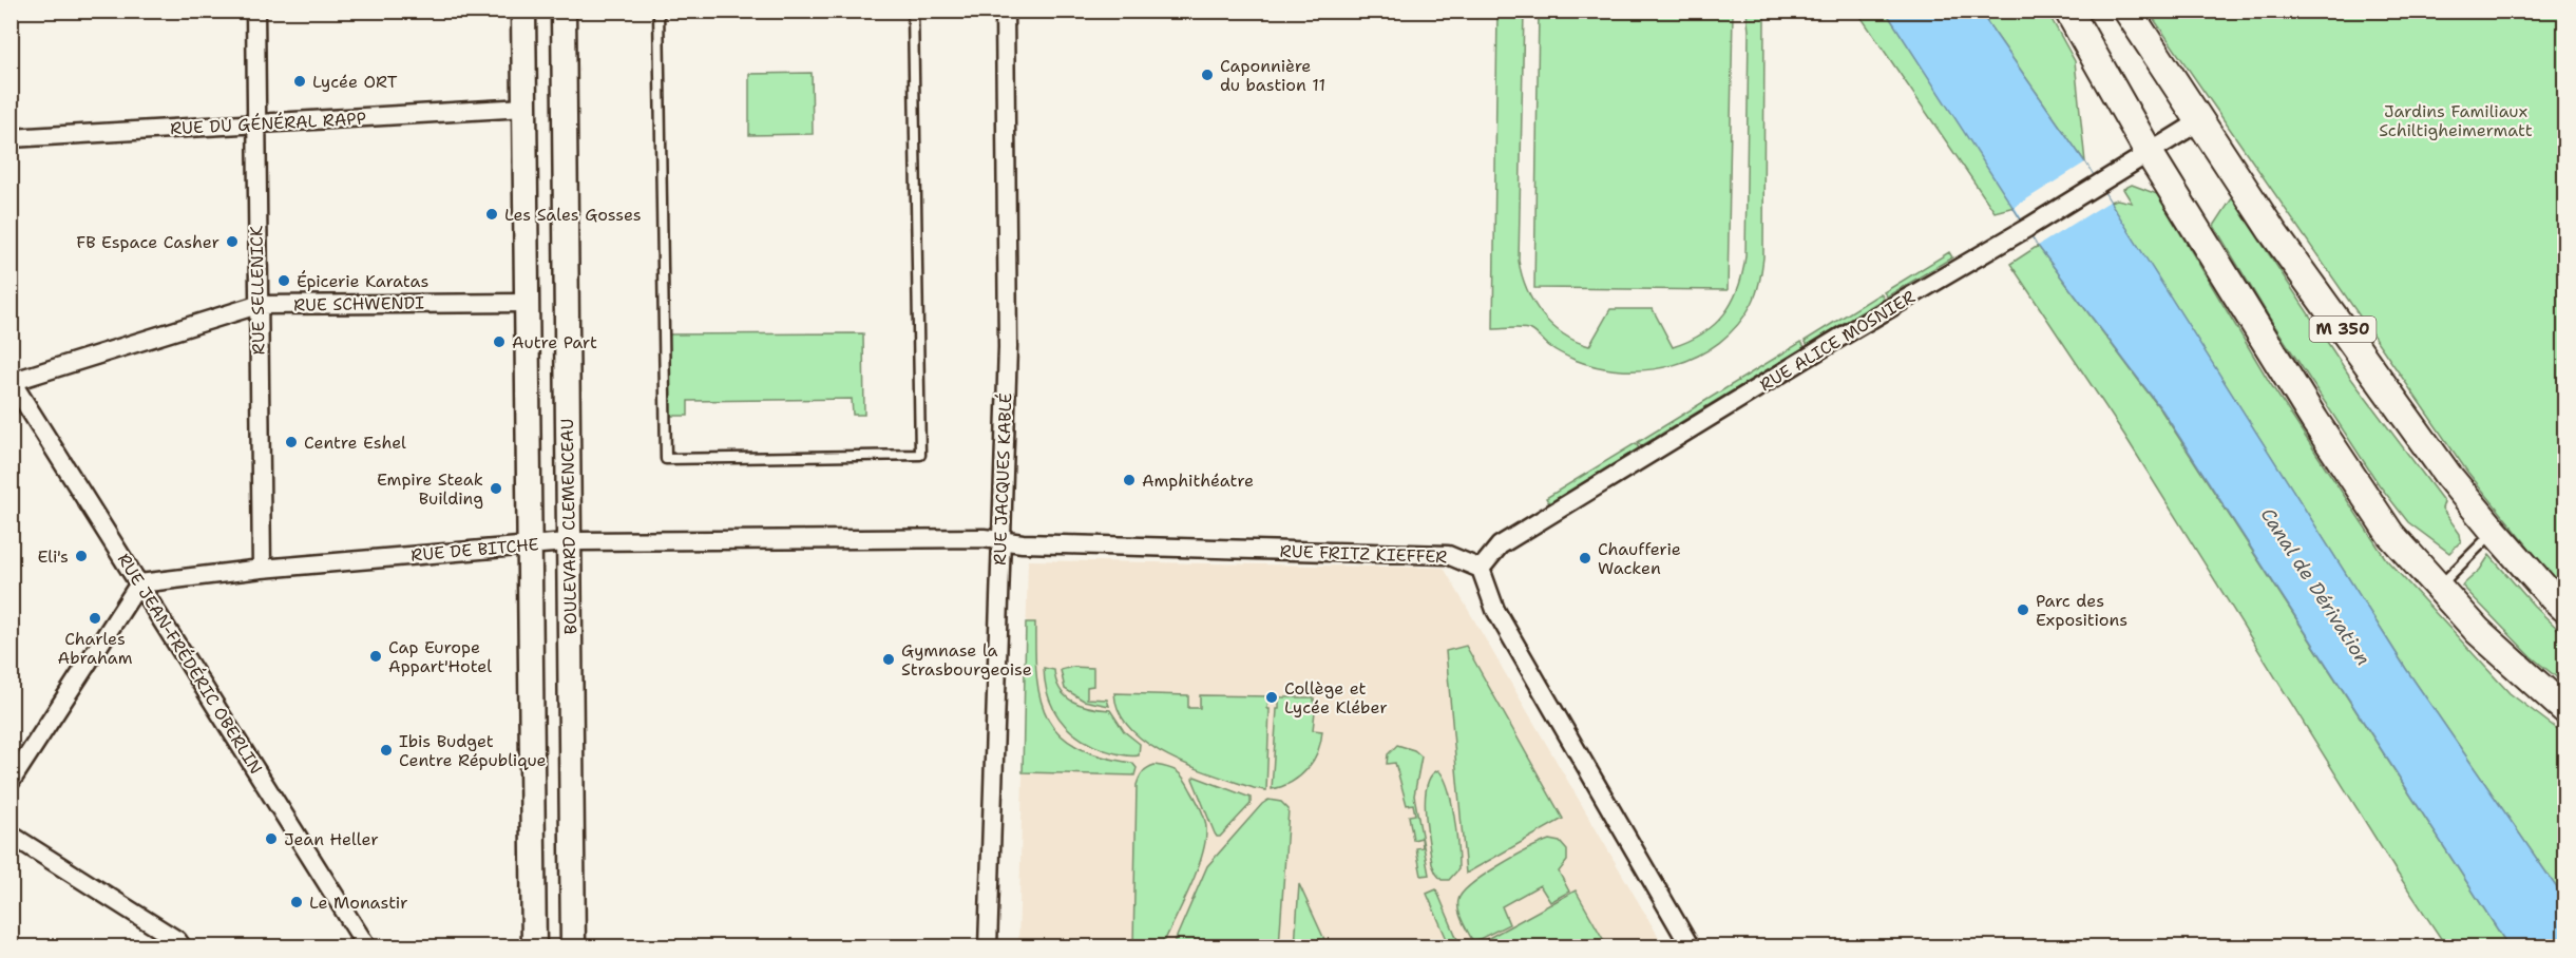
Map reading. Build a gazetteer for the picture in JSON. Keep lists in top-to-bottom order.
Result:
{
  "streets": {
    "main road": ["M 350"],
    "street": [
      "RUE DU GÉNÉRAL RAPP",
      "RUE SELLENICK",
      "RUE SCHWENDI",
      "RUE ALICE MOSNIER",
      "RUE JACQUES KABLÉ",
      "BOULEVARD CLEMENCEAU",
      "RUE DE BITCHE",
      "RUE FRITZ KIEFFER",
      "RUE JEAN-FRÉDÉRIC OBERLIN"
    ]
  },
  "crossings": [
    ["RUE DU GÉNÉRAL RAPP", "RUE SELLENICK"],
    ["RUE SELLENICK", "RUE SCHWENDI"],
    ["RUE SELLENICK", "RUE DE BITCHE"],
    ["RUE SCHWENDI", "RUE JEAN-FRÉDÉRIC OBERLIN"],
    ["M 350", "RUE ALICE MOSNIER"],
    ["RUE ALICE MOSNIER", "RUE FRITZ KIEFFER"],
    ["RUE JACQUES KABLÉ", "RUE DE BITCHE"],
    ["RUE JACQUES KABLÉ", "RUE FRITZ KIEFFER"],
    ["BOULEVARD CLEMENCEAU", "RUE DE BITCHE"],
    ["RUE DE BITCHE", "RUE FRITZ KIEFFER"],
    ["RUE DE BITCHE", "RUE JEAN-FRÉDÉRIC OBERLIN"]
  ],
  "water": ["Canal de Dérivation"],
  "parks": ["Jardins Familiaux Schiltigheimermatt"],
  "places": [
    "Caponnière du bastion 11",
    "Lycée ORT",
    "Les Sales Gosses",
    "FB Espace Casher",
    "Épicerie Karatas",
    "Autre Part",
    "Centre Eshel",
    "Amphithéatre",
    "Empire Steak Building",
    "Eli's",
    "Chaufferie Wacken",
    "Parc des Expositions",
    "Charles Abraham",
    "Cap Europe Appart'Hotel",
    "Gymnase la Strasbourgeoise",
    "Collège et Lycée Kléber",
    "Ibis Budget Centre République",
    "Jean Heller",
    "Le Monastir"
  ]
}
